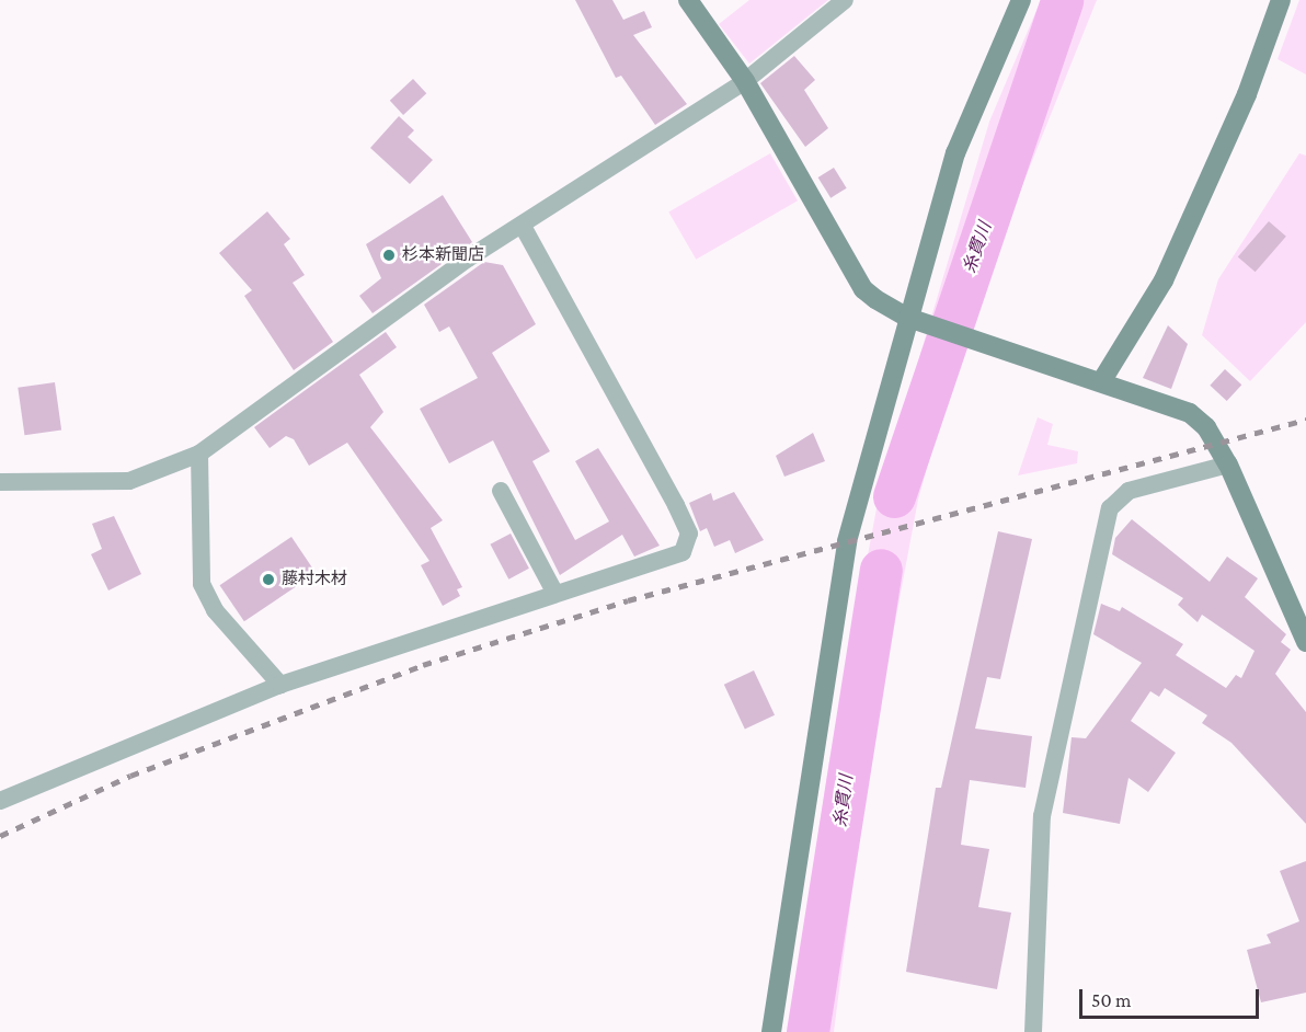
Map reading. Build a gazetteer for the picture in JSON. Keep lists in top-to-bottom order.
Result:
{
  "water": ["糸貫川"],
  "places": ["杉本新聞店", "藤村木材"],
  "scale_bar": "50 m"
}
